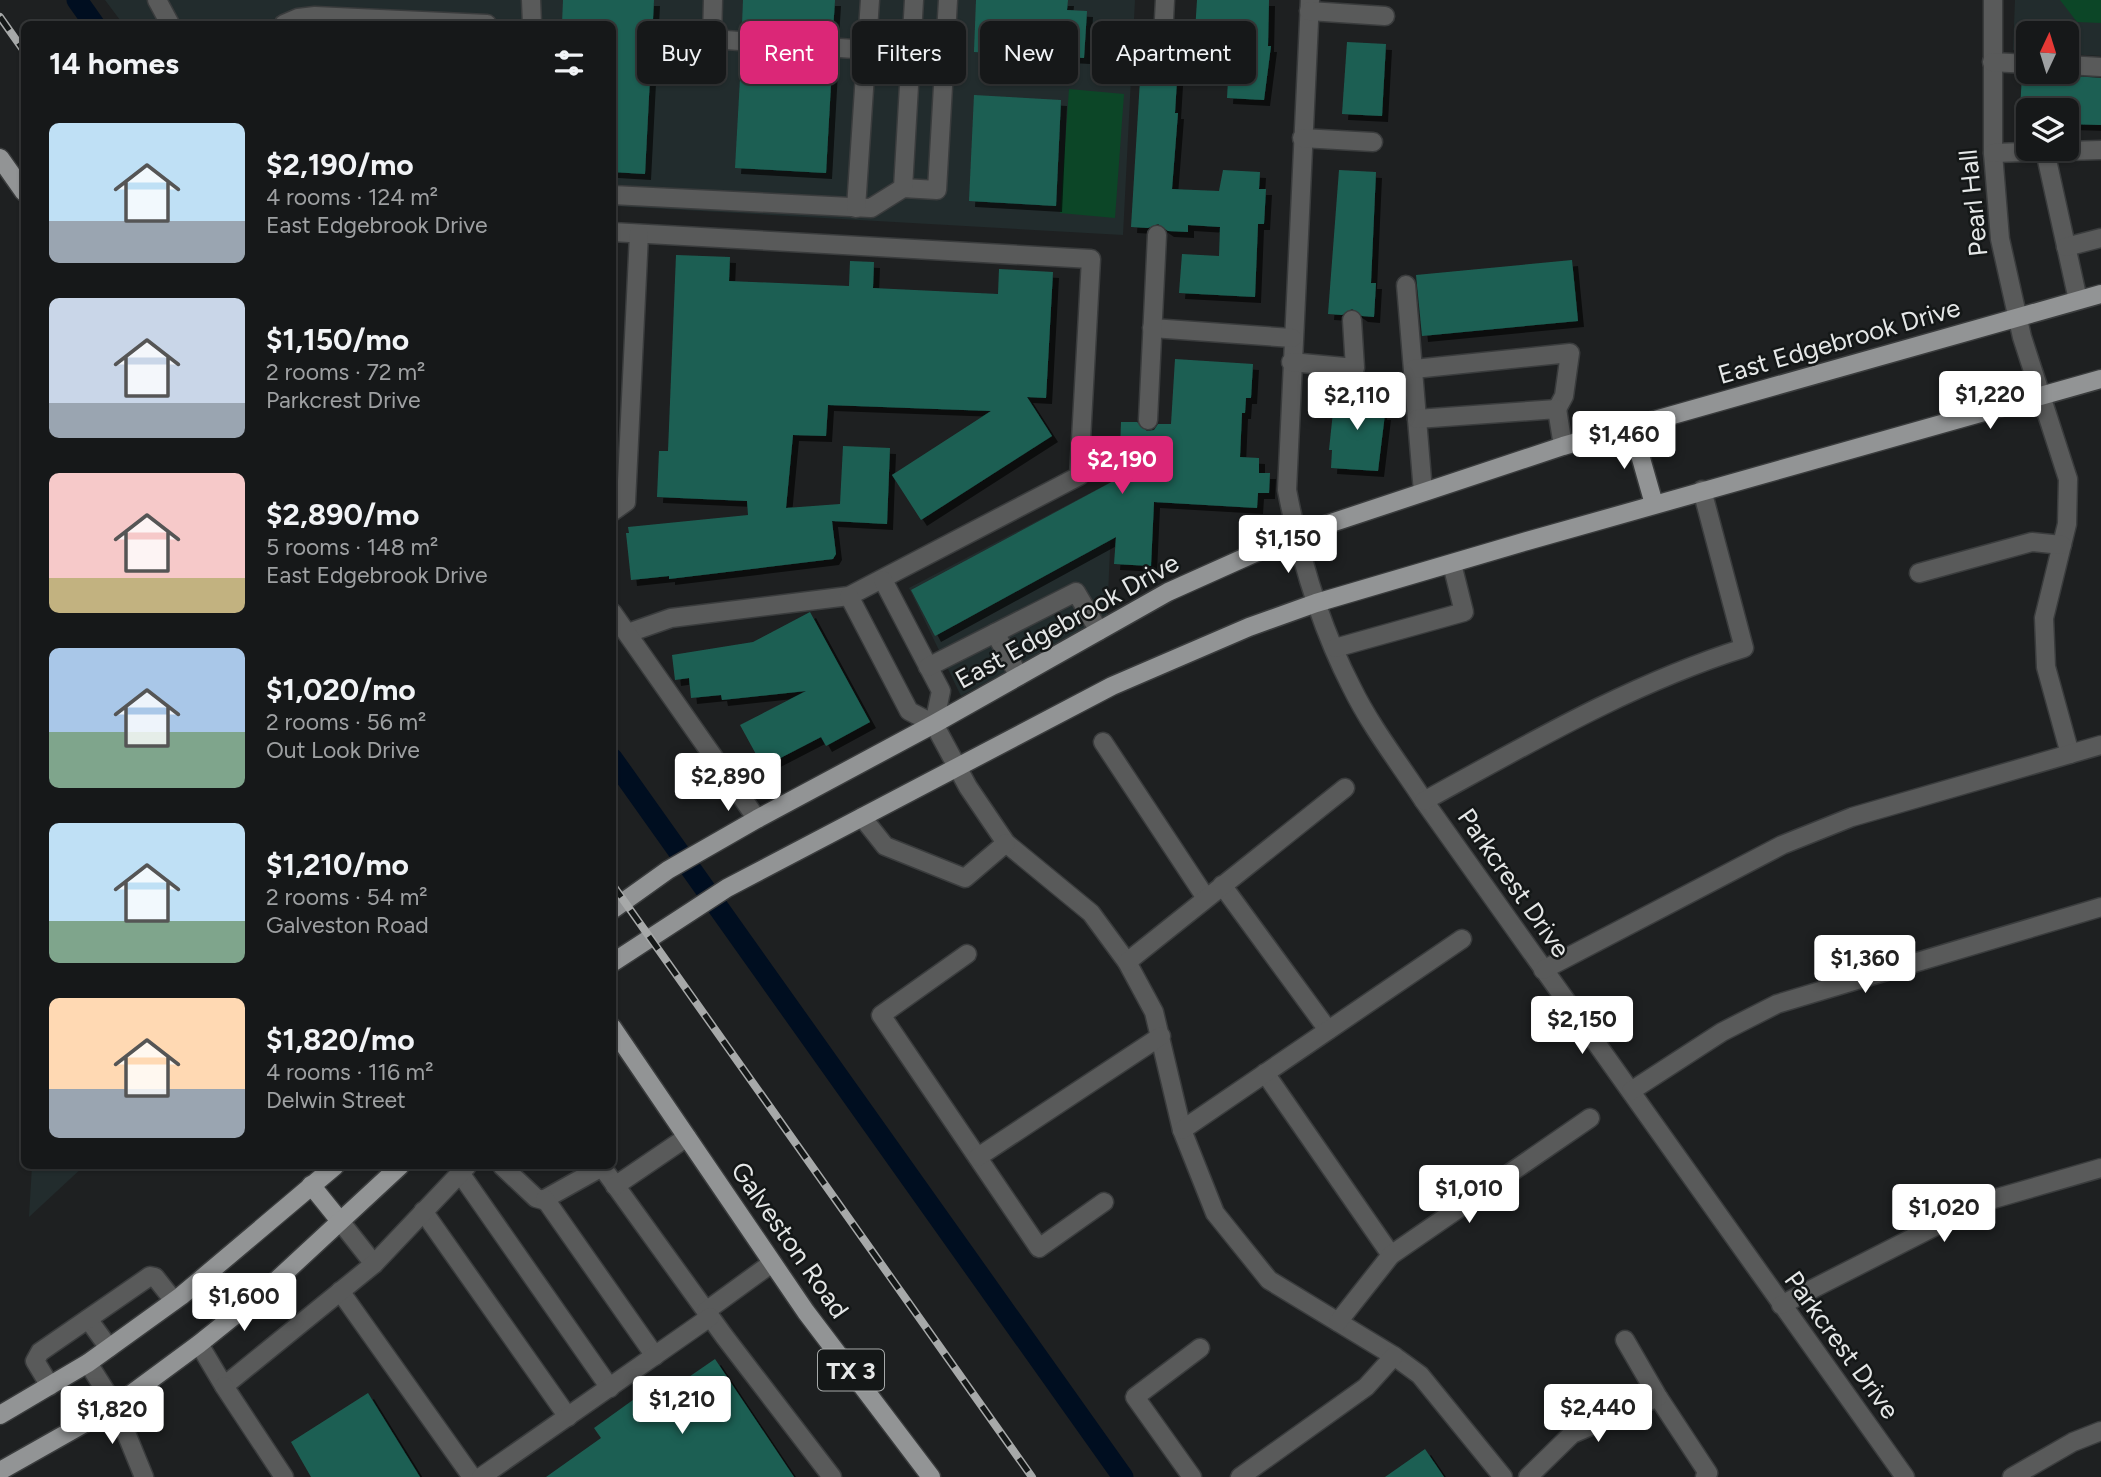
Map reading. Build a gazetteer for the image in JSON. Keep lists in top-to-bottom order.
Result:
{
  "streets": {
    "main road": ["East Edgebrook Drive", "Galveston Road", "TX 3"],
    "street": ["Pearl Hall", "Parkcrest Drive"]
  },
  "crossings": [
    ["Pearl Hall", "East Edgebrook Drive"],
    ["East Edgebrook Drive", "Parkcrest Drive"]
  ],
  "north": "top",
  "page": {
    "chip": [
      "Buy",
      "Rent",
      "Filters",
      "New",
      "Apartment"
    ],
    "heading": "14 homes",
    "list": [
      {
        "name": "$2,190/mo",
        "note": "4 rooms · 124 m² · East Edgebrook Drive"
      },
      {
        "name": "$1,150/mo",
        "note": "2 rooms · 72 m² · Parkcrest Drive"
      },
      {
        "name": "$2,890/mo",
        "note": "5 rooms · 148 m² · East Edgebrook Drive"
      },
      {
        "name": "$1,020/mo",
        "note": "2 rooms · 56 m² · Out Look Drive"
      },
      {
        "name": "$1,210/mo",
        "note": "2 rooms · 54 m² · Galveston Road"
      },
      {
        "name": "$1,820/mo",
        "note": "4 rooms · 116 m² · Delwin Street"
      }
    ],
    "price": [
      "$1,220",
      "$2,110",
      "$1,460",
      "$2,190",
      "$1,150",
      "$2,890",
      "$1,360",
      "$2,150",
      "$1,010",
      "$1,020",
      "$1,600",
      "$1,210",
      "$2,440",
      "$1,820"
    ]
  }
}
